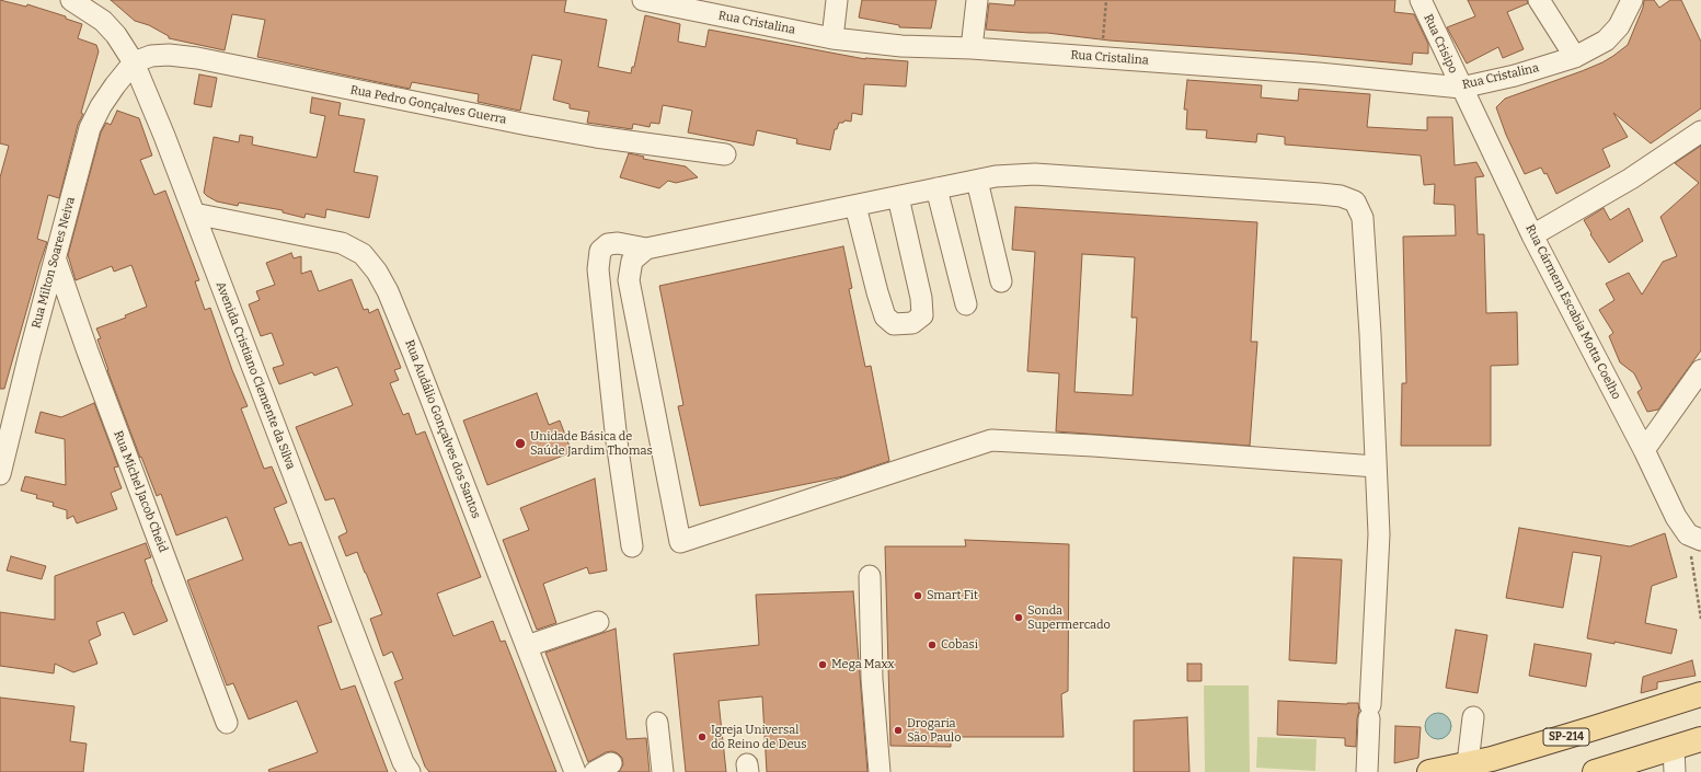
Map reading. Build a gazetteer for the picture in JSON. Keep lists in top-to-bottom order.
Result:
{
  "streets": {
    "main road": ["SP-214"],
    "street": [
      "Rua Cristalina",
      "Rua Crisipo",
      "Rua Pedro Gonçalves Guerra",
      "Rua Milton Soares Neiva",
      "Rua Cármem Escabia Motta Coelho",
      "Avenida Cristiano Clemente da Silva",
      "Rua Audálio Gonçalves dos Santos",
      "Rua Michel Jacob Cheid"
    ]
  },
  "crossings": [
    ["Rua Cristalina", "Rua Crisipo"],
    ["Rua Cristalina", "Rua Cármem Escabia Motta Coelho"],
    ["Rua Crisipo", "Rua Cármem Escabia Motta Coelho"],
    ["Rua Pedro Gonçalves Guerra", "Rua Milton Soares Neiva"],
    ["Rua Pedro Gonçalves Guerra", "Avenida Cristiano Clemente da Silva"],
    ["Rua Milton Soares Neiva", "Avenida Cristiano Clemente da Silva"],
    ["Rua Milton Soares Neiva", "Rua Michel Jacob Cheid"],
    ["Avenida Cristiano Clemente da Silva", "Rua Audálio Gonçalves dos Santos"]
  ],
  "places": [
    "Unidade Básica de Saúde Jardim Thomas",
    "Smart Fit",
    "Sonda Supermercado",
    "Cobasi",
    "Mega Maxx",
    "Drogaria São Paulo",
    "Igreja Universal do Reino de Deus"
  ]
}
